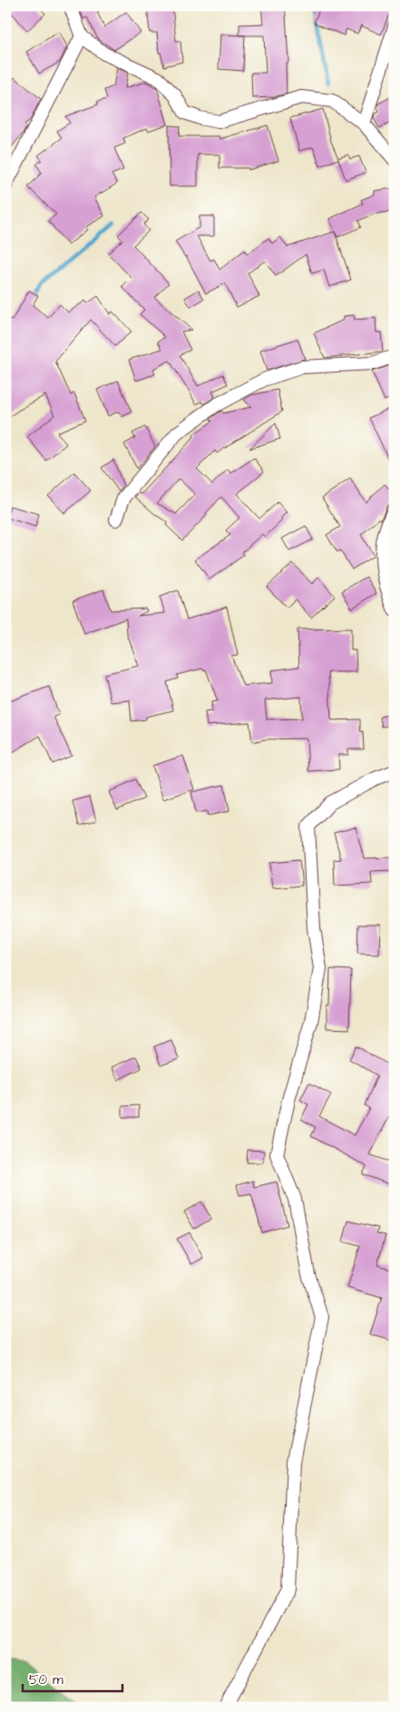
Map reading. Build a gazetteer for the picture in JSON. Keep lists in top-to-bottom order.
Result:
{
  "scale_bar": "50 m"
}
